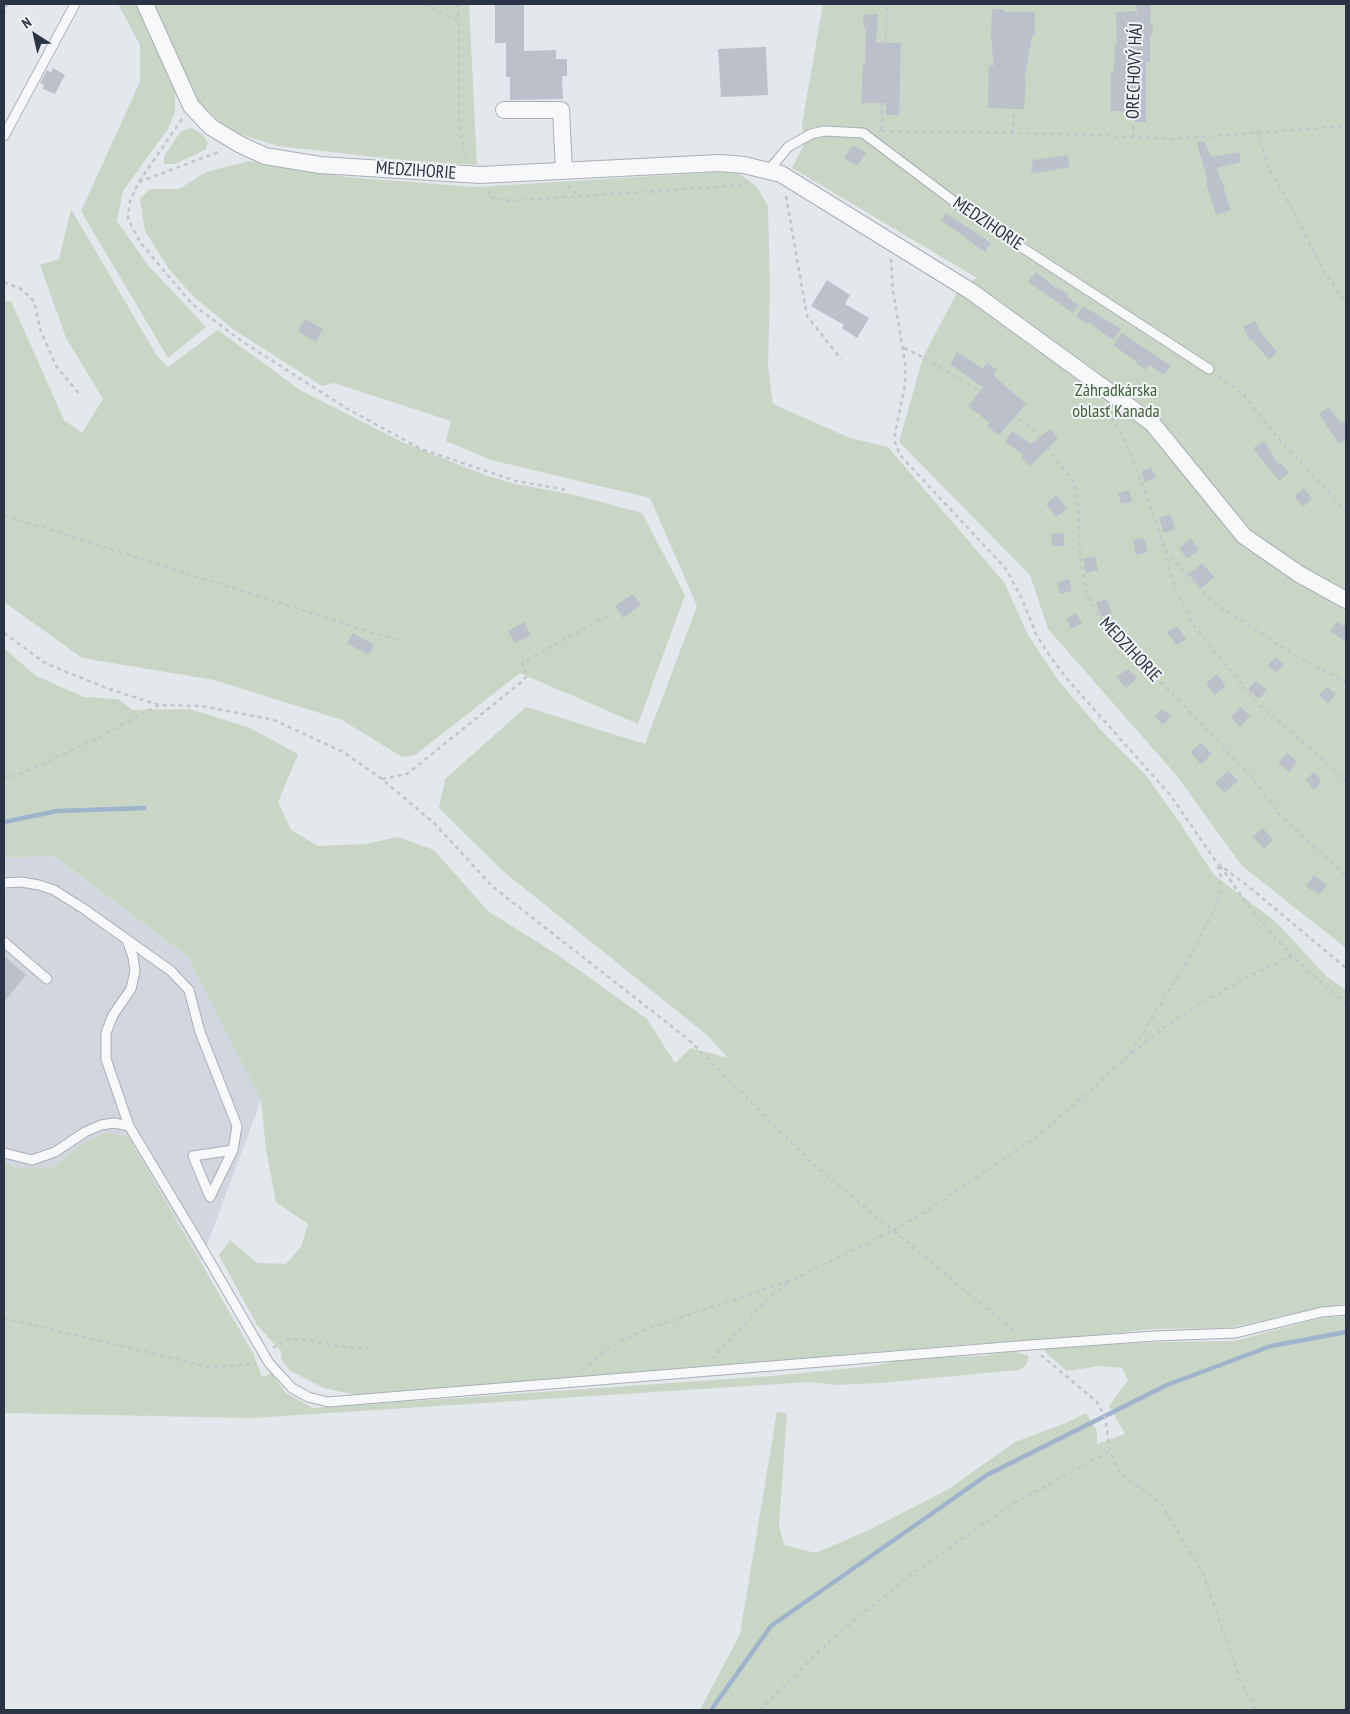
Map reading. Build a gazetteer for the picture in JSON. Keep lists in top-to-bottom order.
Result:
{
  "streets": {
    "street": ["MEDZIHORIE"],
    "path": ["ORECHOVÝ HÁJ"]
  },
  "parks": ["Záhradkárska oblasť Kanada"],
  "north": "top left"
}
